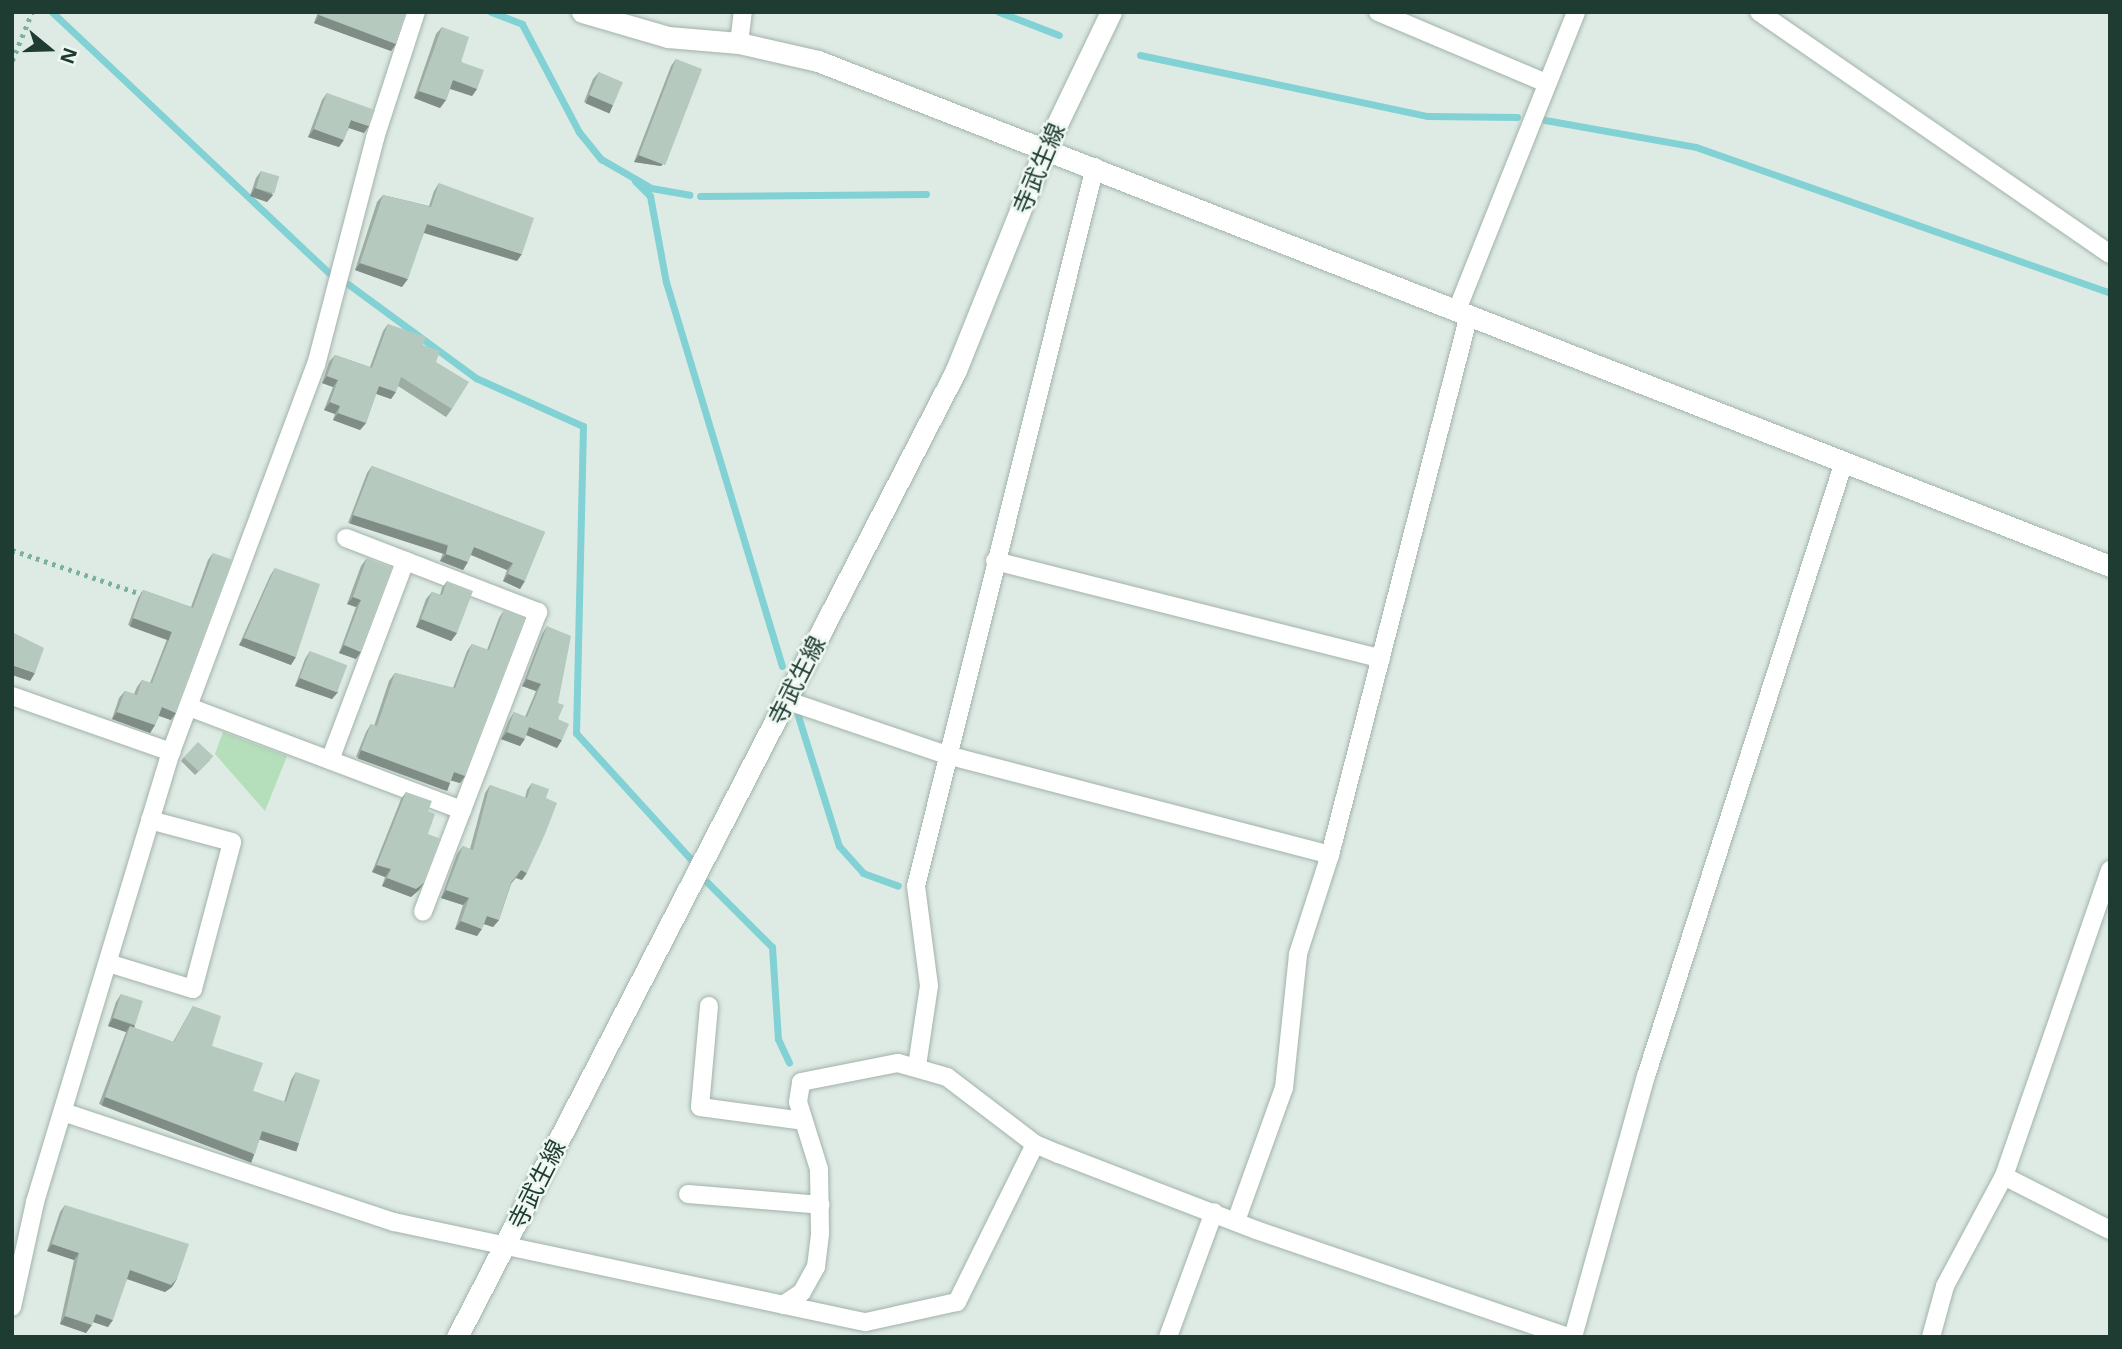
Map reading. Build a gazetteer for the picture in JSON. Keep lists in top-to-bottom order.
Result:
{
  "streets": {
    "street": ["寺武生線"]
  },
  "north": "right"
}
